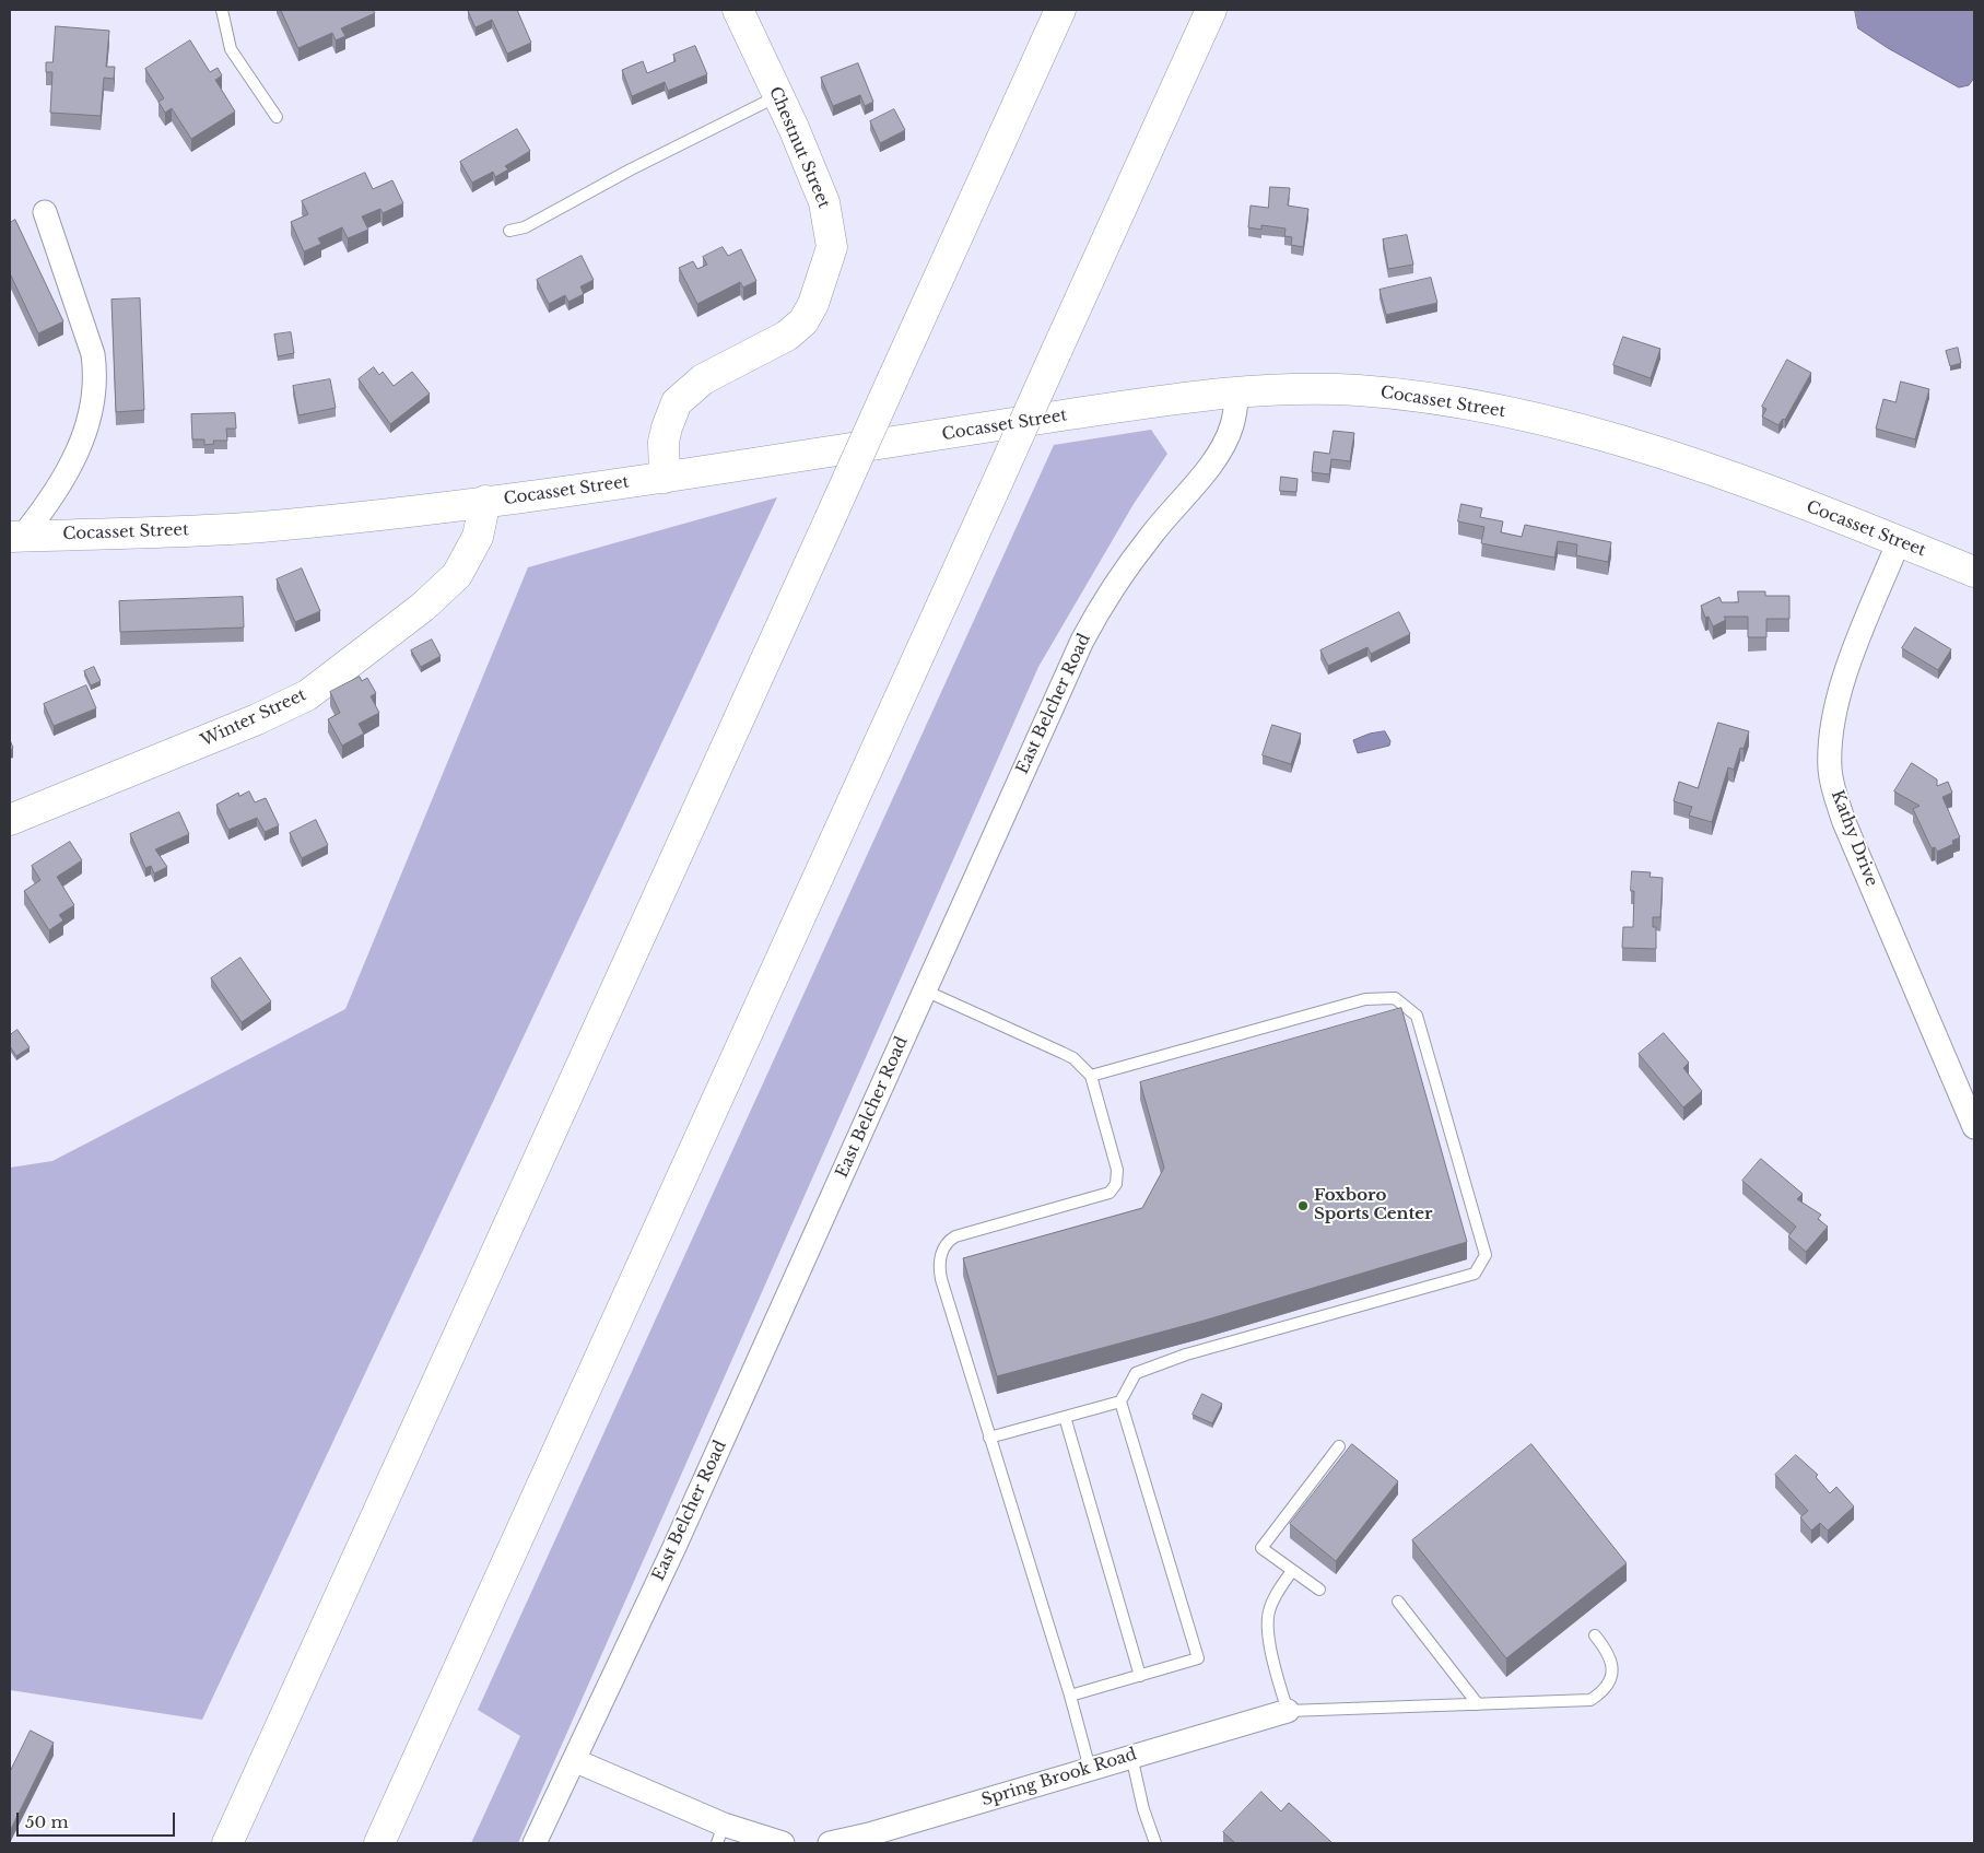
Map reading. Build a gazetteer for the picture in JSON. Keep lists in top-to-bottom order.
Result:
{
  "streets": {
    "main road": ["Chestnut Street", "Cocasset Street", "Winter Street"],
    "street": ["East Belcher Road", "Kathy Drive", "Spring Brook Road"]
  },
  "crossings": [
    ["Chestnut Street", "Cocasset Street"],
    ["Cocasset Street", "East Belcher Road"],
    ["Cocasset Street", "Winter Street"],
    ["Cocasset Street", "Kathy Drive"]
  ],
  "places": ["Foxboro Sports Center"],
  "scale_bar": "50 m"
}
